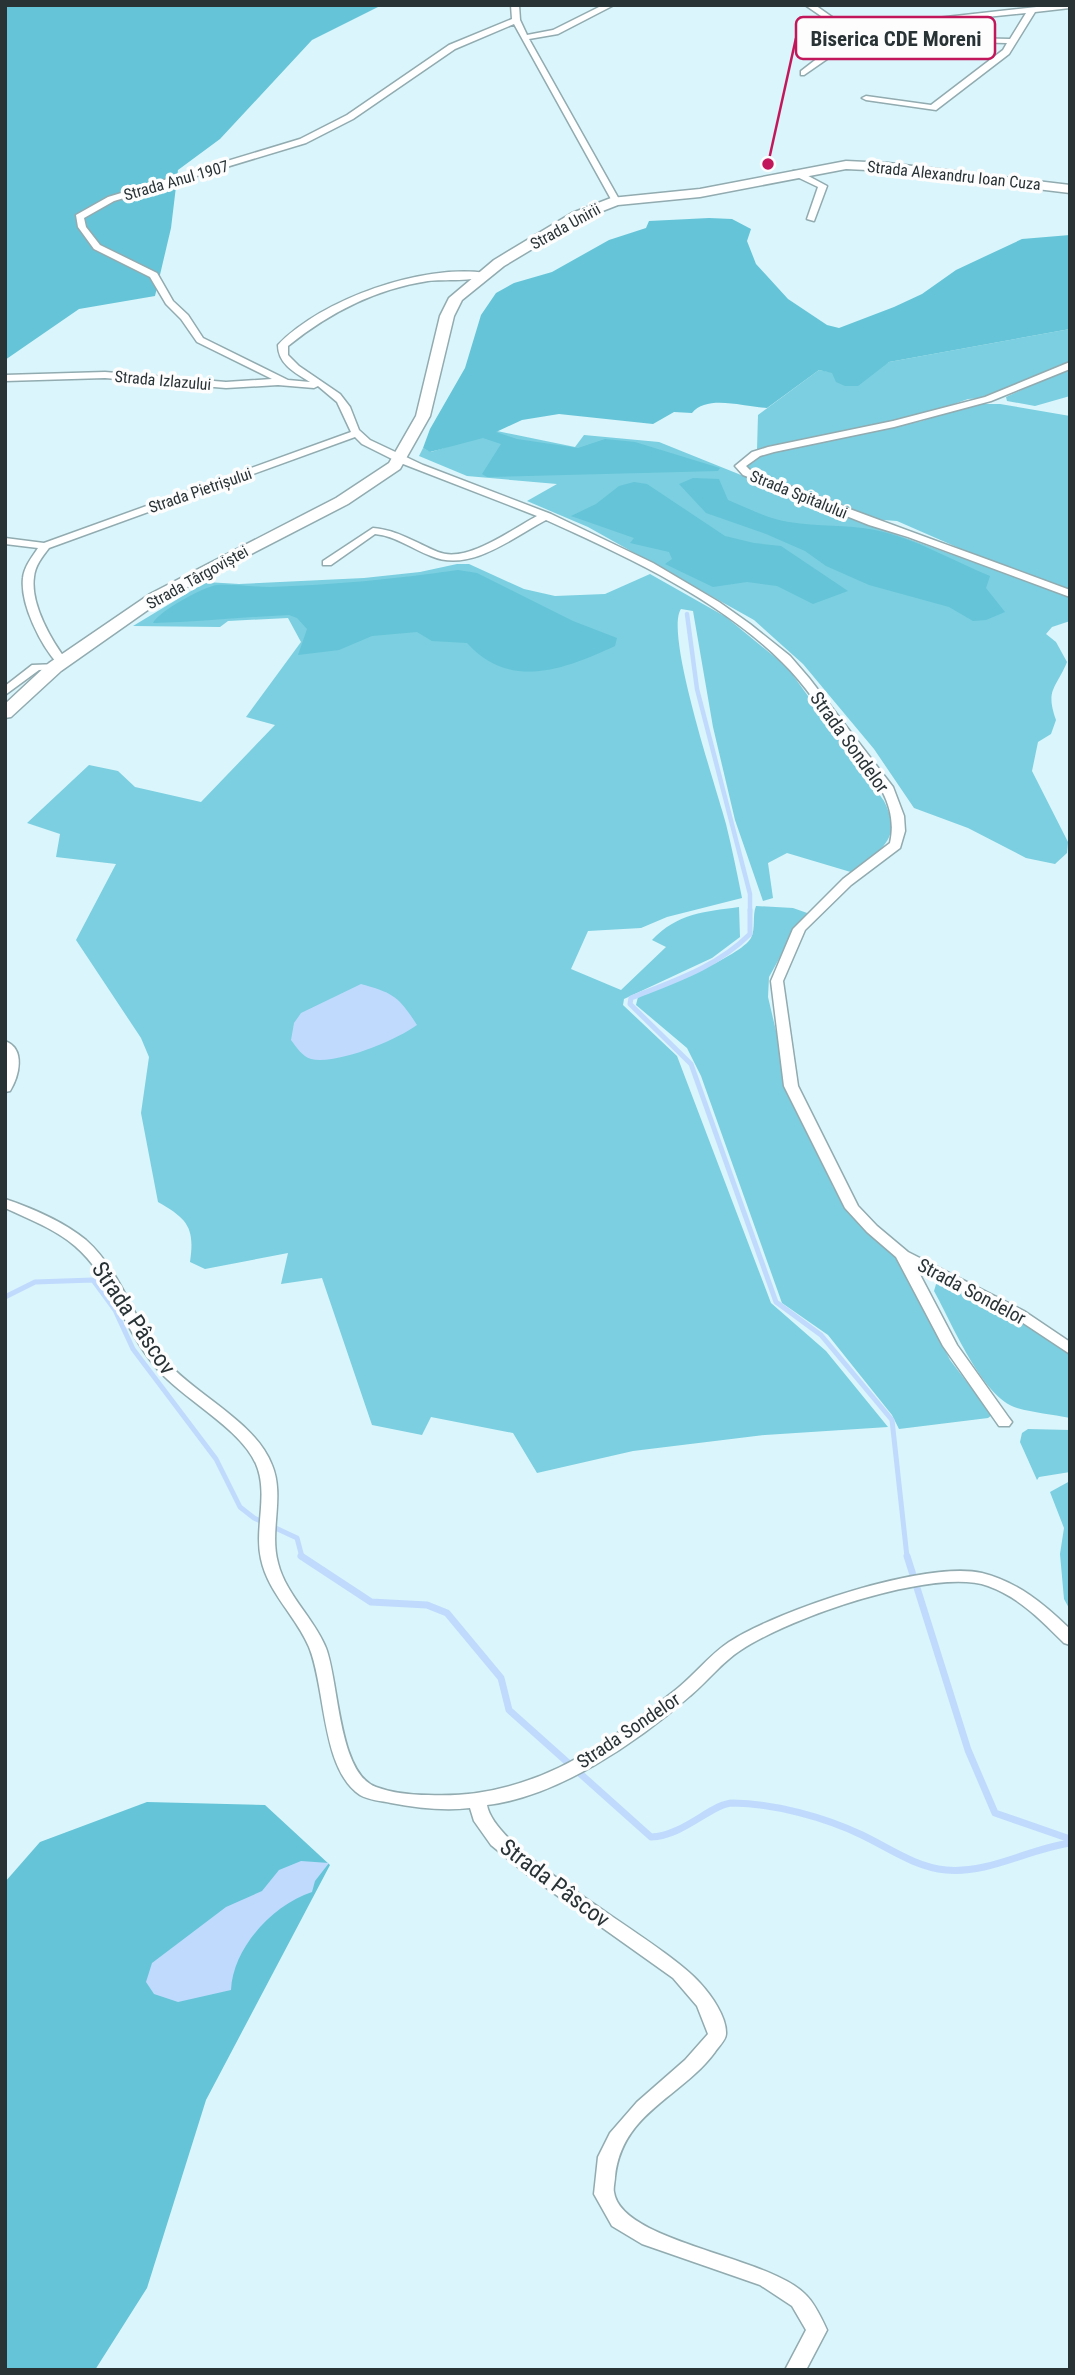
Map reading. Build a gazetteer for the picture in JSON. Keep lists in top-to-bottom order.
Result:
{
  "streets": {
    "main road": ["Strada Alexandru Ioan Cuza", "Strada Unirii", "Strada Târgoviștei"],
    "street": [
      "Strada Anul 1907",
      "Strada Izlazului",
      "Strada Pietrișului",
      "Strada Spitalului",
      "Strada Sondelor",
      "Strada Pâscov"
    ]
  },
  "crossings": [
    ["Strada Alexandru Ioan Cuza", "Strada Unirii"],
    ["Strada Anul 1907", "Strada Unirii"],
    ["Strada Anul 1907", "Strada Izlazului"],
    ["Strada Unirii", "Strada Târgoviștei"],
    ["Strada Târgoviștei", "Strada Sondelor"],
    ["Strada Sondelor", "Strada Pâscov"]
  ],
  "places": ["Biserica CDE Moreni"]
}
